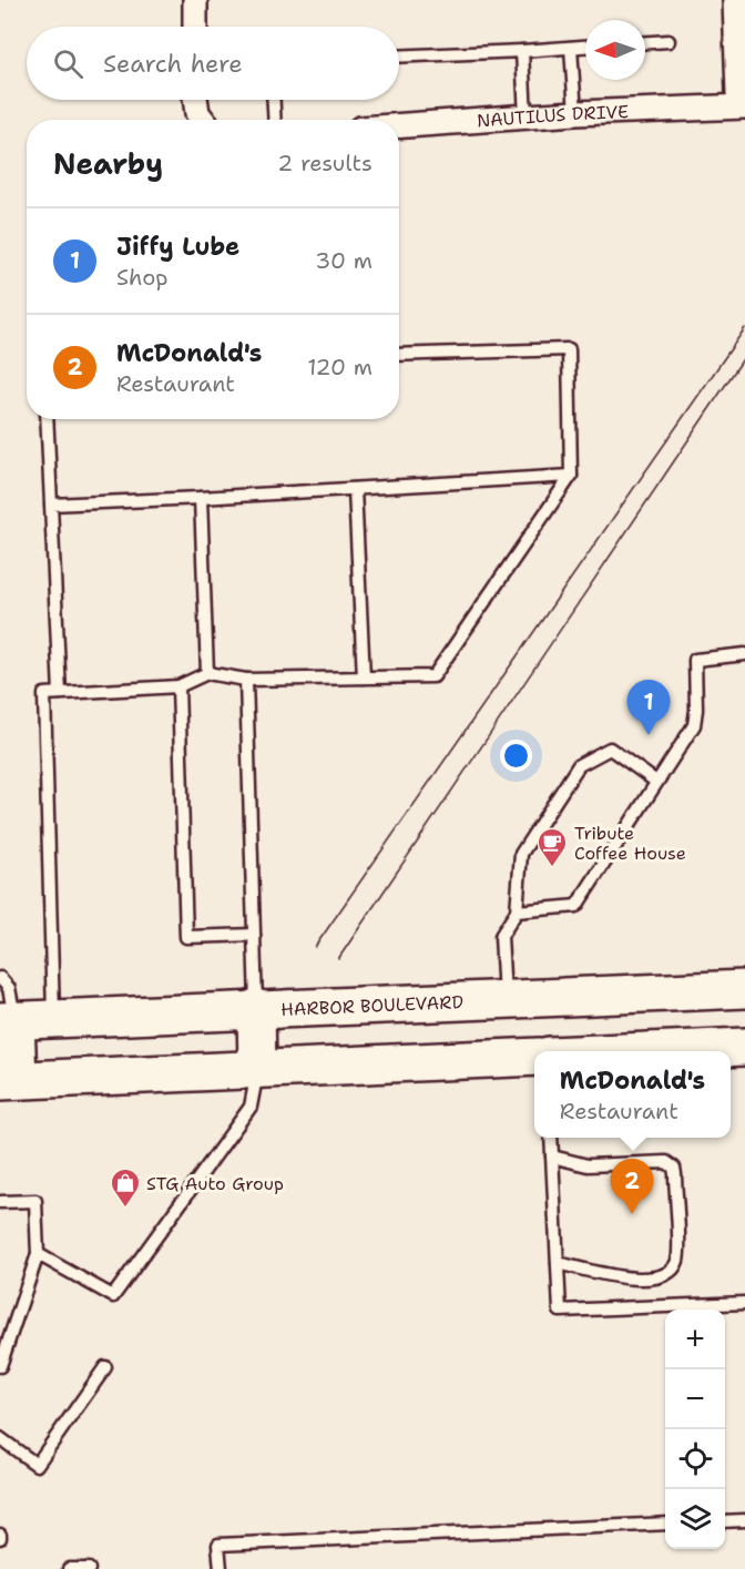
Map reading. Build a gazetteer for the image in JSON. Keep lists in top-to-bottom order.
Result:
{
  "streets": {
    "main road": ["HARBOR BOULEVARD"],
    "street": ["NAUTILUS DRIVE"]
  },
  "places": {
    "cafe": ["Tribute Coffee House"],
    "shop": ["STG Auto Group"]
  },
  "north": "left",
  "page": {
    "search": "Search here",
    "heading": ["Nearby", "2 results"],
    "list": [
      {
        "mark": "1",
        "name": "Jiffy Lube",
        "note": "Shop",
        "value": "30 m"
      },
      {
        "mark": "2",
        "name": "McDonald's",
        "note": "Restaurant",
        "value": "120 m"
      }
    ],
    "pins": ["1", "2"],
    "popup": ["McDonald's", "Restaurant"],
    "map_buttons": ["+", "−"]
  }
}
